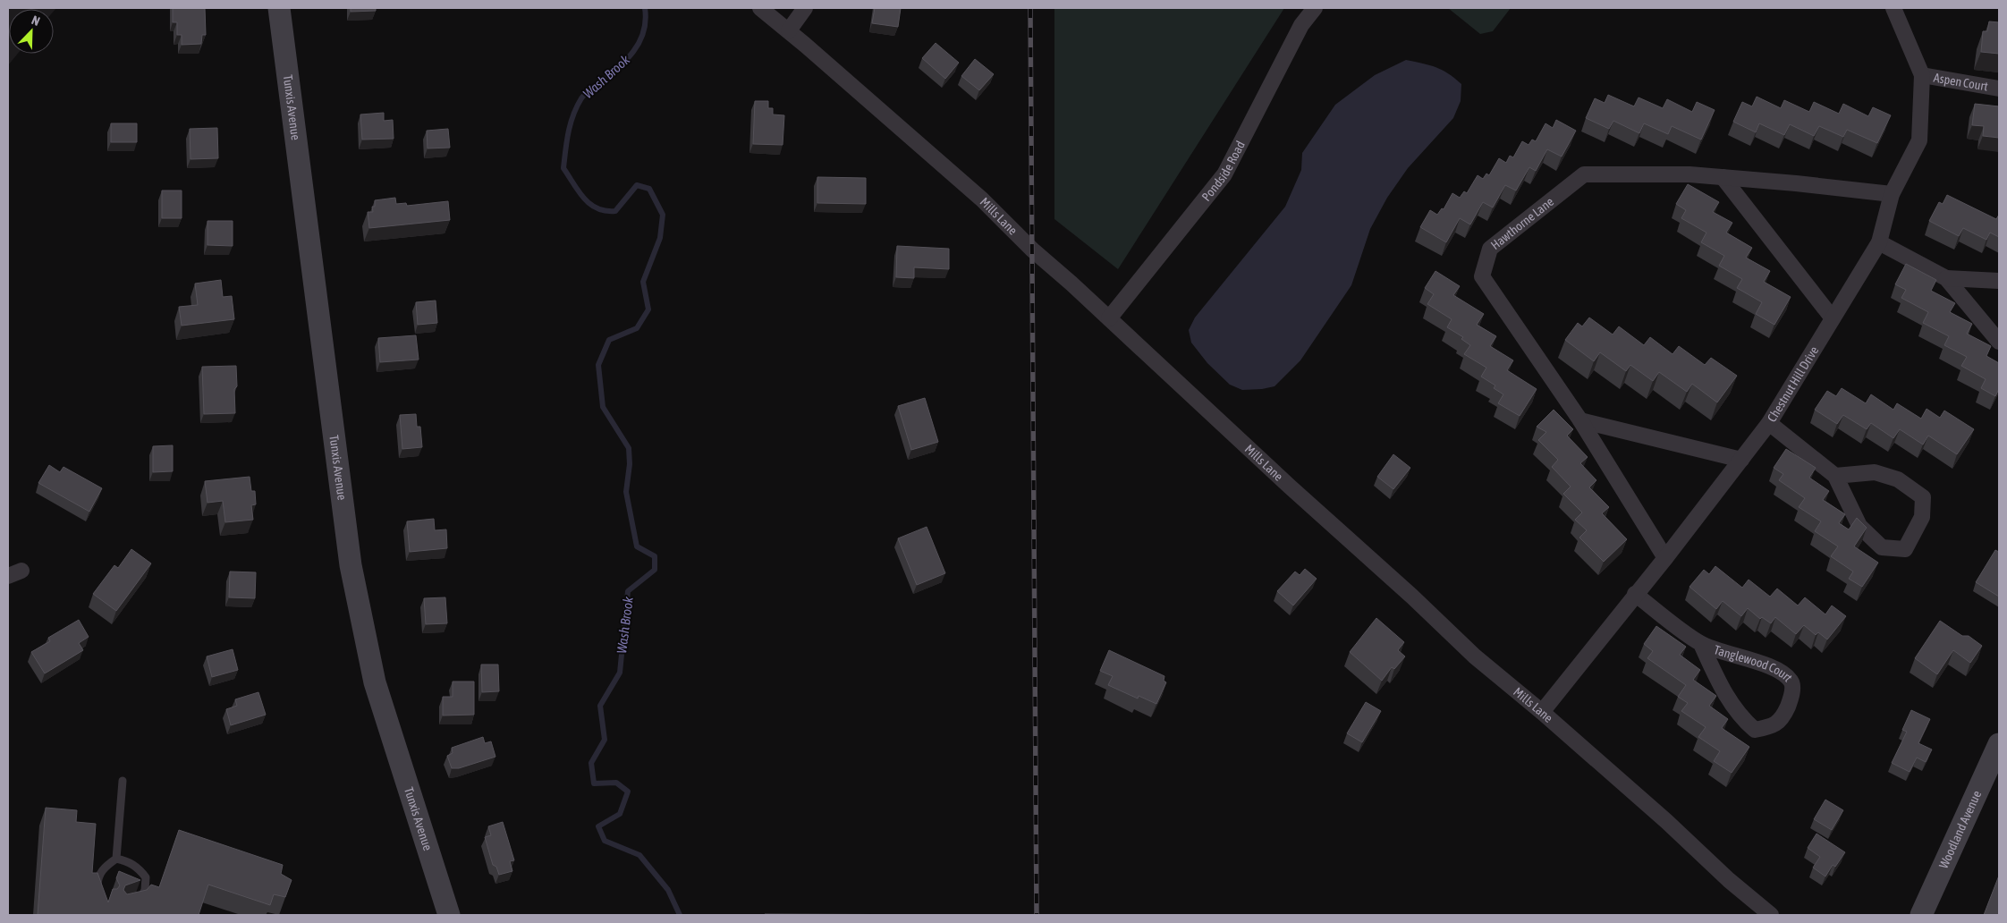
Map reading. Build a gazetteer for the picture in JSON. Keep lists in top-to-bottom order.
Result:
{
  "streets": {
    "main road": ["Tunxis Avenue", "Woodland Avenue"],
    "street": [
      "Aspen Court",
      "Pondside Road",
      "Mills Lane",
      "Hawthorne Lane",
      "Chestnut Hill Drive",
      "Tanglewood Court"
    ]
  },
  "crossings": [
    ["Aspen Court", "Chestnut Hill Drive"],
    ["Pondside Road", "Mills Lane"],
    ["Mills Lane", "Chestnut Hill Drive"],
    ["Hawthorne Lane", "Chestnut Hill Drive"],
    ["Chestnut Hill Drive", "Tanglewood Court"]
  ],
  "water": ["Wash Brook"],
  "north": "top right"
}
